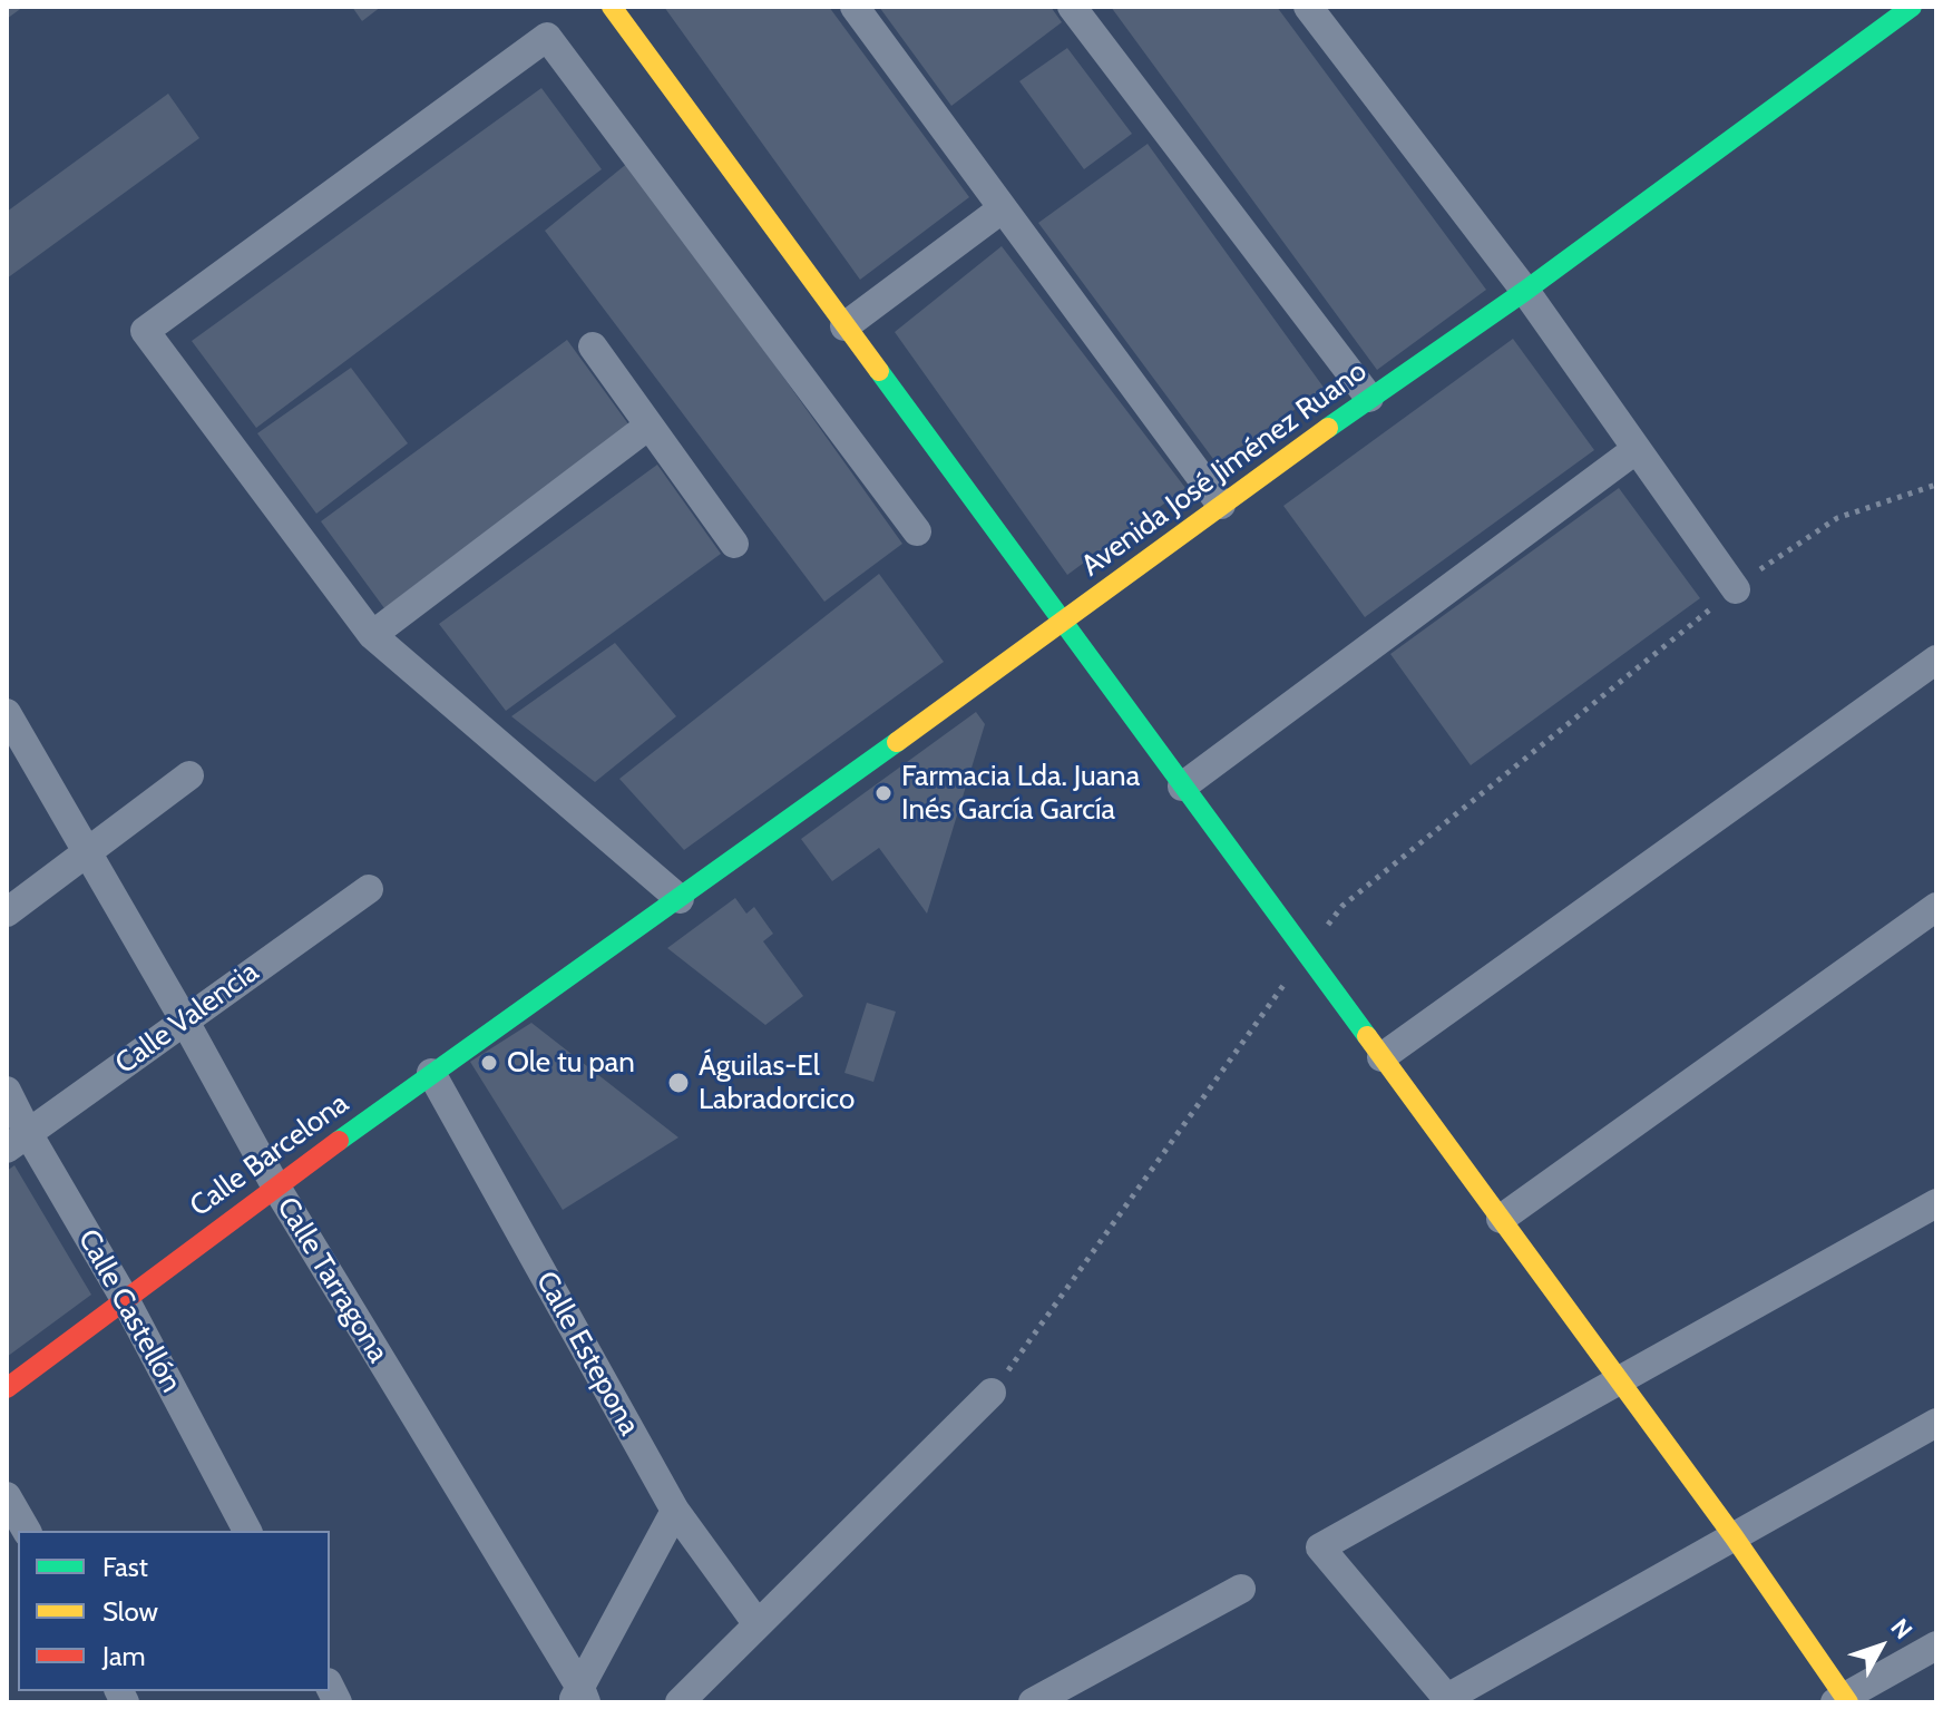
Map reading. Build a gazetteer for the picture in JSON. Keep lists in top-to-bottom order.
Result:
{
  "streets": {
    "street": [
      "Avenida José Jiménez Ruano",
      "Calle Valencia",
      "Calle Barcelona",
      "Calle Tarragona",
      "Calle Castellón",
      "Calle Estepona"
    ]
  },
  "crossings": [
    ["Avenida José Jiménez Ruano", "Calle Barcelona"],
    ["Calle Valencia", "Calle Tarragona"],
    ["Calle Valencia", "Calle Castellón"],
    ["Calle Barcelona", "Calle Tarragona"],
    ["Calle Barcelona", "Calle Castellón"],
    ["Calle Barcelona", "Calle Estepona"]
  ],
  "places": ["Farmacia Lda. Juana Inés García García", "Ole tu pan", "Águilas-El Labradorcico"],
  "legend": ["Fast", "Slow", "Jam"],
  "north": "top right"
}
